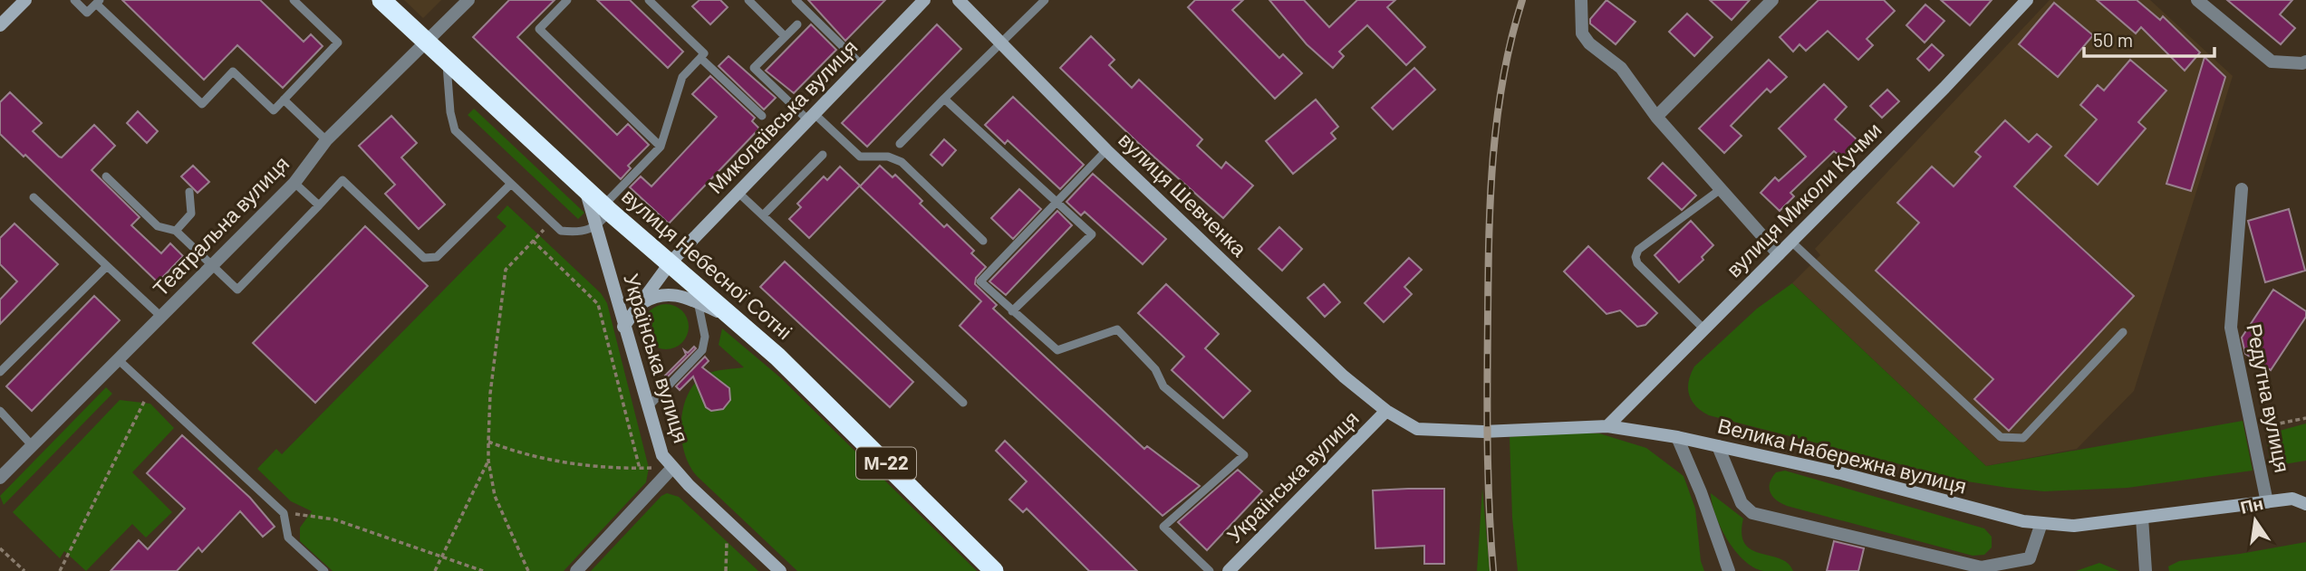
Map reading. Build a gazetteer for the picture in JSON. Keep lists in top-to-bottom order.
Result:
{
  "streets": {
    "highway": ["вулиця Небесної Сотні", "М-22"],
    "street": [
      "Миколаївська вулиця",
      "вулиця Шевченка",
      "вулиця Миколи Кучми",
      "Театральна вулиця",
      "Українська вулиця",
      "Редутна вулиця",
      "Велика Набережна вулиця"
    ]
  },
  "crossings": [
    ["Миколаївська вулиця", "вулиця Небесної Сотні"],
    ["Миколаївська вулиця", "Українська вулиця"],
    ["вулиця Шевченка", "Українська вулиця"],
    ["вулиця Шевченка", "Велика Набережна вулиця"],
    ["вулиця Миколи Кучми", "Велика Набережна вулиця"],
    ["Театральна вулиця", "вулиця Небесної Сотні"],
    ["вулиця Небесної Сотні", "Українська вулиця"],
    ["Українська вулиця", "Велика Набережна вулиця"],
    ["Редутна вулиця", "Велика Набережна вулиця"]
  ],
  "scale_bar": "50 m",
  "north": "top"
}
